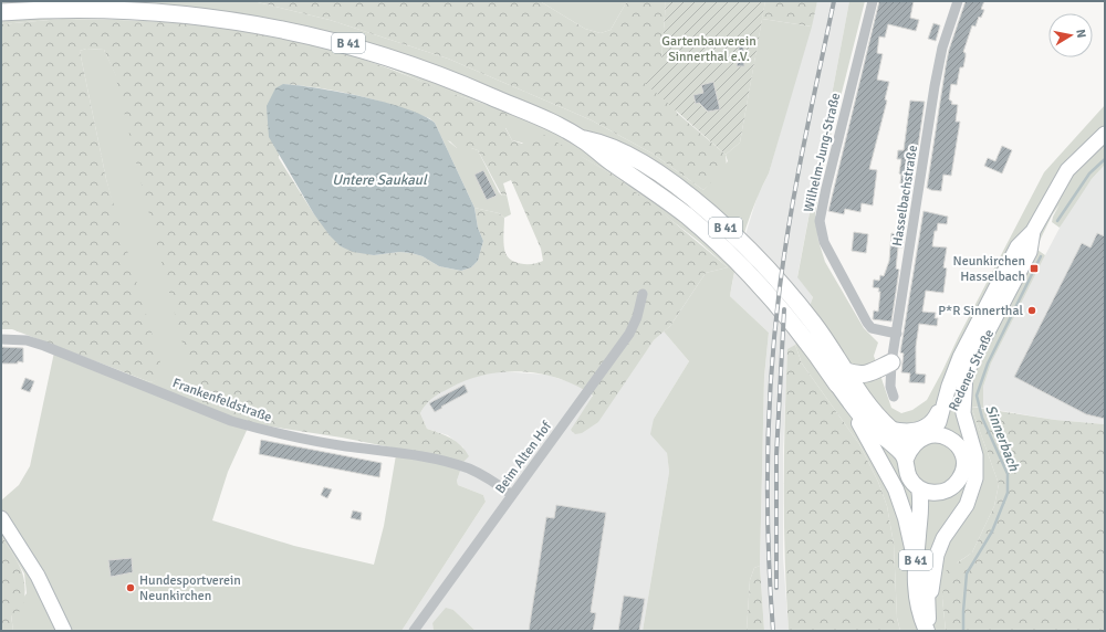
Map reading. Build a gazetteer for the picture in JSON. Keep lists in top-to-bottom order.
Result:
{
  "streets": {
    "highway": ["B 41"],
    "main road": ["Redener Straße"],
    "street": [
      "Wilhelm-Jung-Straße",
      "Hasselbachstraße",
      "Frankenfeldstraße",
      "Beim Alten Hof"
    ]
  },
  "crossings": [
    ["B 41", "Redener Straße"],
    ["Wilhelm-Jung-Straße", "Hasselbachstraße"],
    ["Frankenfeldstraße", "Beim Alten Hof"]
  ],
  "water": ["Untere Saukaul", "Sinnerbach"],
  "parks": ["Gartenbauverein Sinnerthal e.V."],
  "places": {
    "transit": ["Neunkirchen Hasselbach"],
    "other": ["P*R Sinnerthal", "Hundesportverein Neunkirchen"]
  },
  "north": "right"
}
